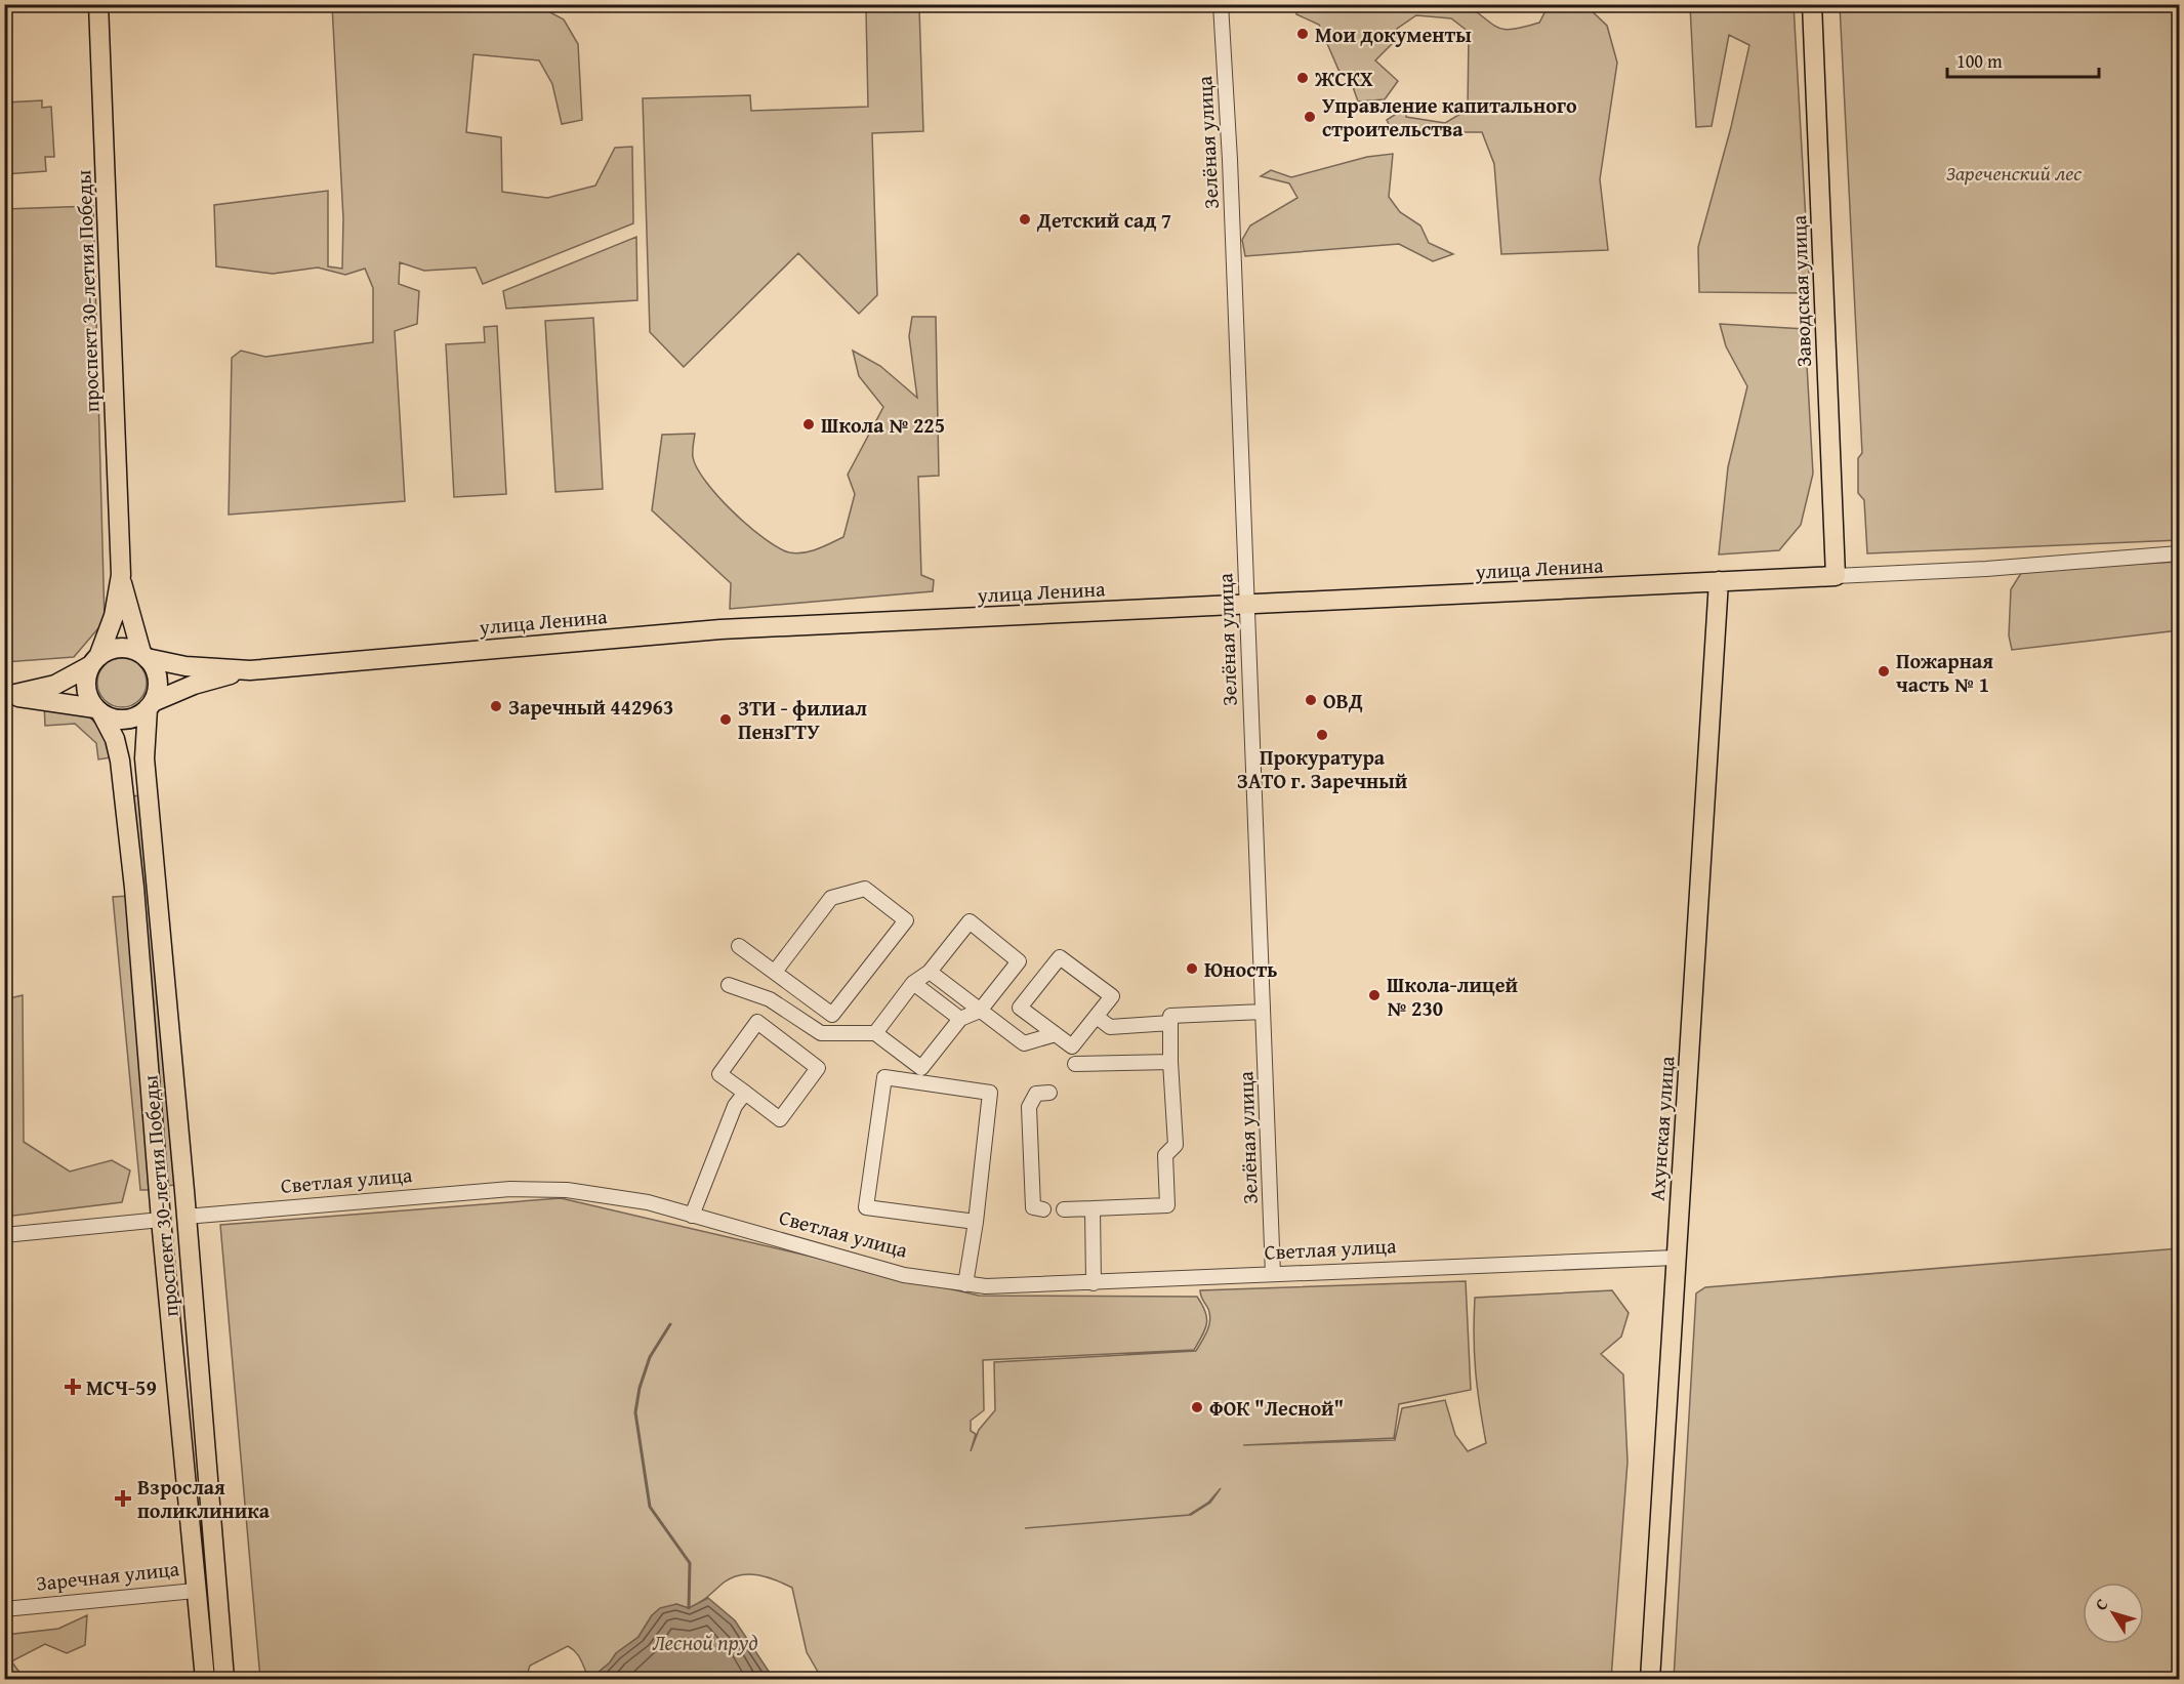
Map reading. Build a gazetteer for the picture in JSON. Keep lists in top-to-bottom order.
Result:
{
  "streets": {
    "main road": [
      "проспект 30-летия Победы",
      "Заводская улица",
      "улица Ленина",
      "Ахунская улица",
      "Светлая улица",
      "Заречная улица"
    ],
    "street": ["Зелёная улица"]
  },
  "crossings": [
    ["Зелёная улица", "улица Ленина"],
    ["Зелёная улица", "Светлая улица"],
    ["проспект 30-летия Победы", "улица Ленина"],
    ["проспект 30-летия Победы", "Светлая улица"],
    ["проспект 30-летия Победы", "Заречная улица"],
    ["Заводская улица", "улица Ленина"],
    ["улица Ленина", "Ахунская улица"],
    ["Ахунская улица", "Светлая улица"]
  ],
  "water": ["Лесной пруд"],
  "parks": ["Зареченский лес"],
  "places": {
    "other": [
      "Мои документы",
      "ЖСКХ",
      "Управление капитального строительства",
      "Детский сад 7",
      "Школа № 225",
      "Пожарная часть № 1",
      "ОВД",
      "Заречный 442963",
      "ЗТИ - филиал ПензГТУ",
      "Прокуратура ЗАТО г. Заречный",
      "Юность",
      "Школа-лицей № 230",
      "ФОК \"Лесной\""
    ],
    "health": ["МСЧ-59", "Взрослая поликлиника"]
  },
  "scale_bar": "100 m",
  "north": "top left"
}
